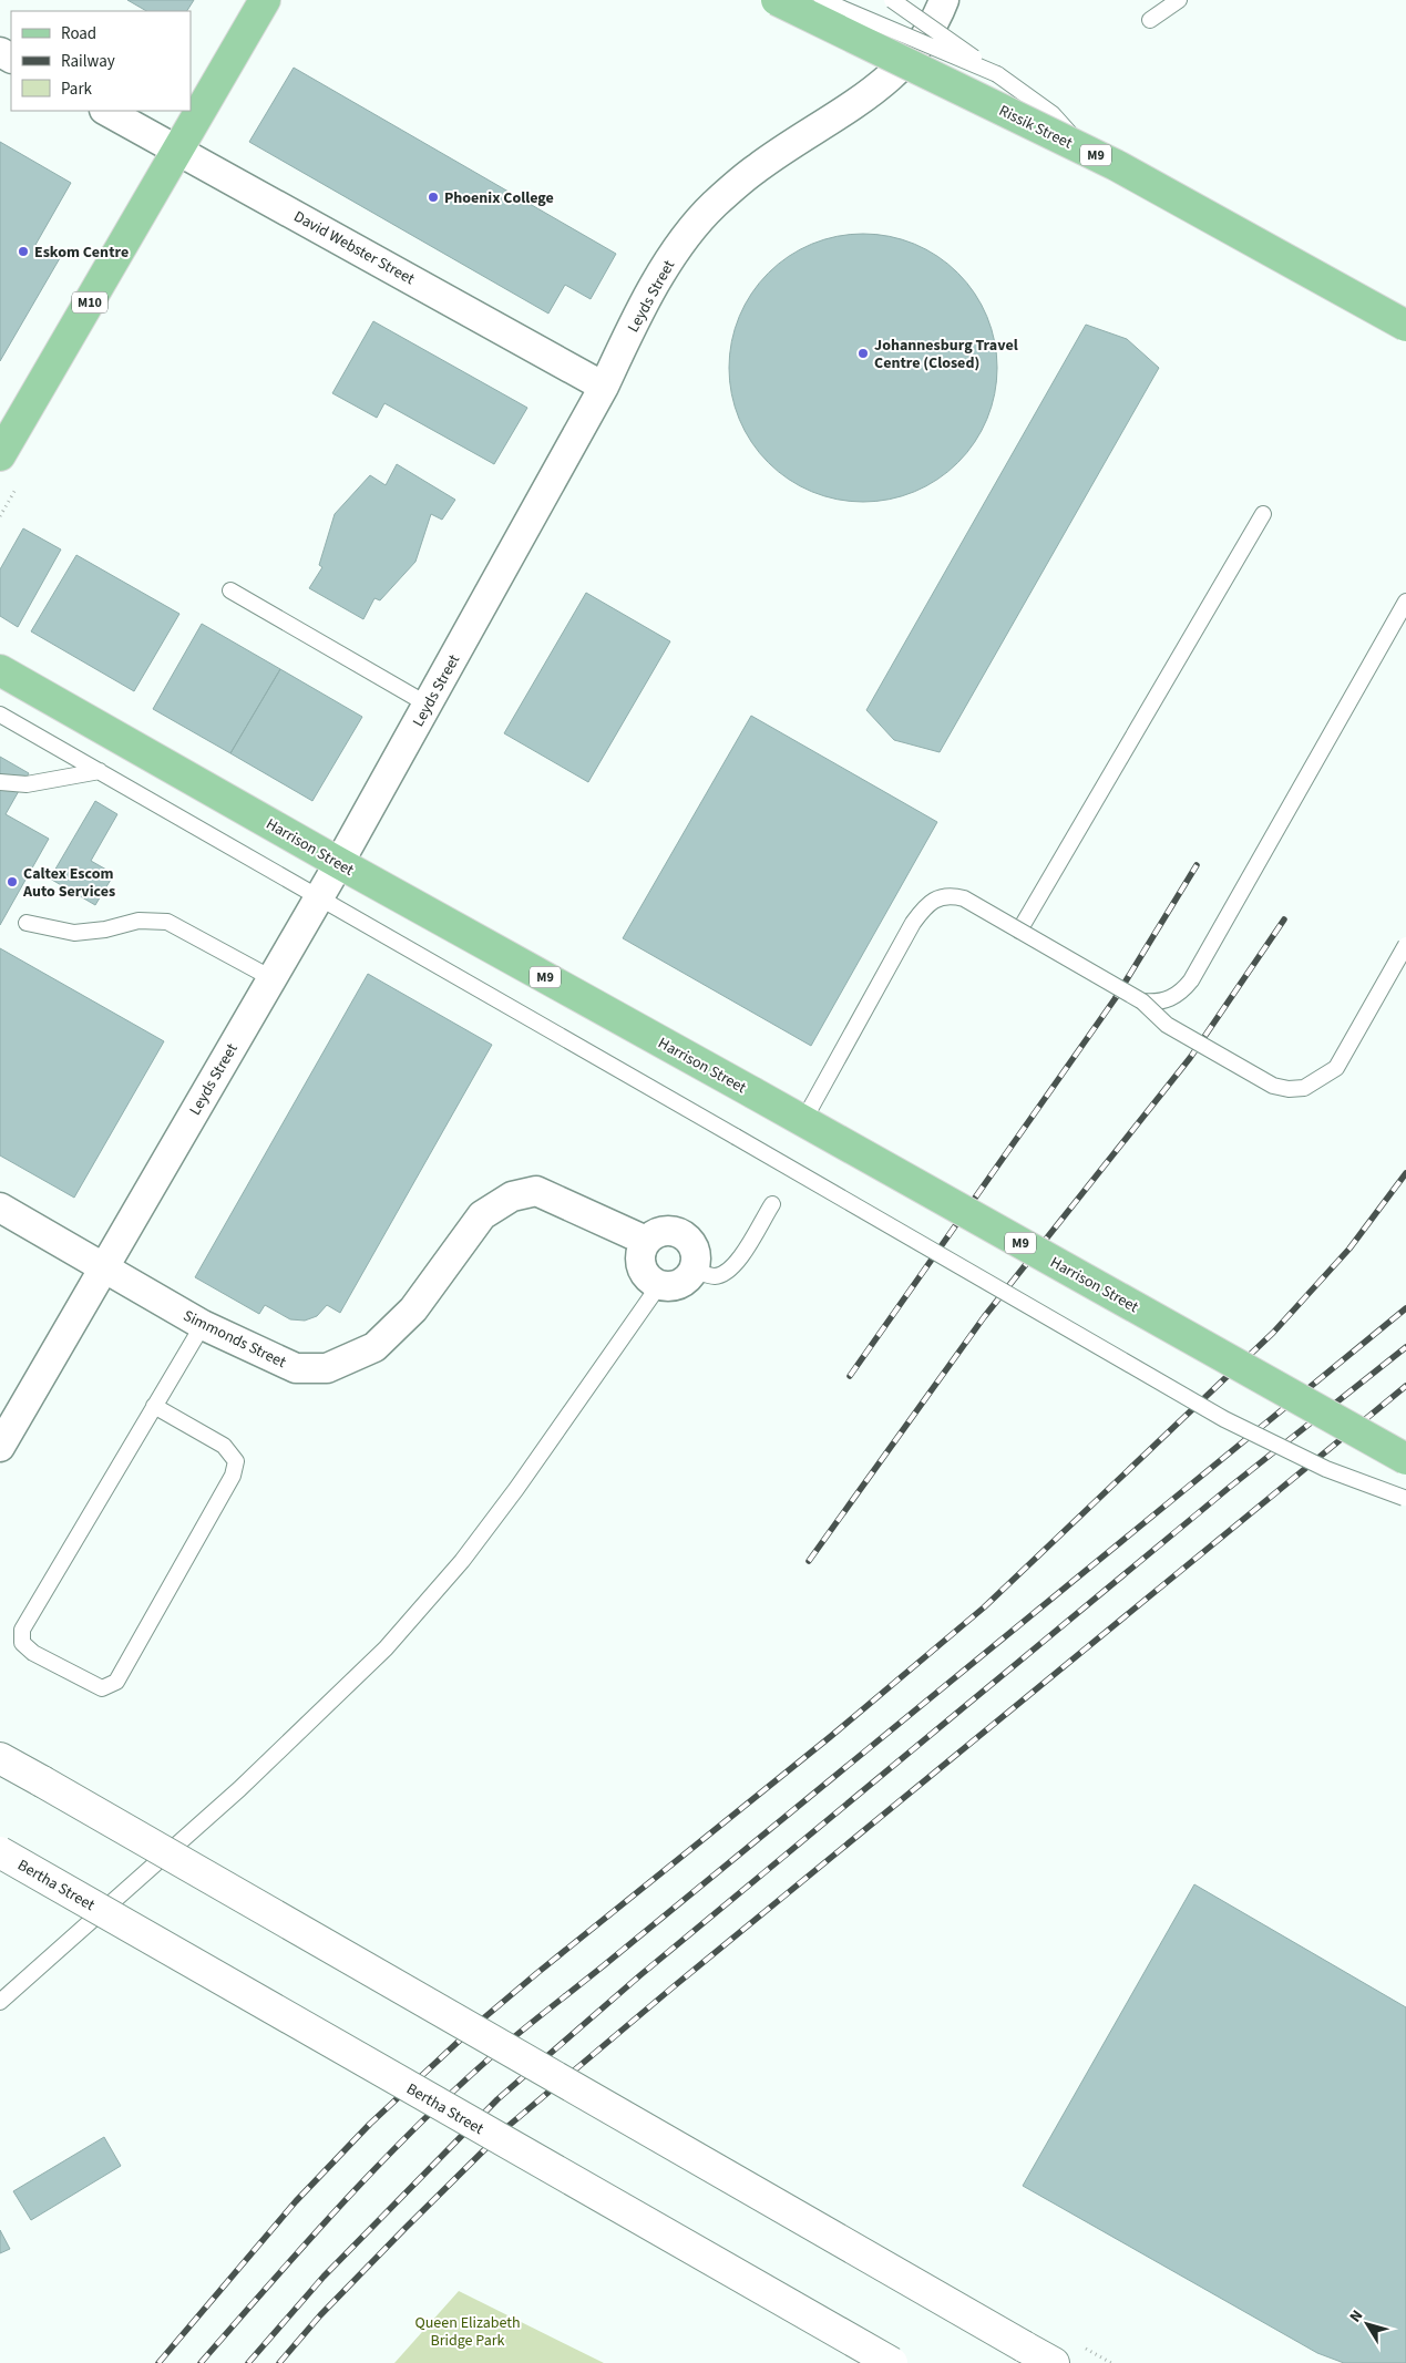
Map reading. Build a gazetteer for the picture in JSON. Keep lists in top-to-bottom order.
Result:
{
  "streets": {
    "main road": [
      "Rissik Street",
      "M9",
      "M10",
      "Harrison Street"
    ],
    "street": [
      "David Webster Street",
      "Leyds Street",
      "Simmonds Street",
      "Bertha Street"
    ]
  },
  "crossings": [
    ["David Webster Street", "Leyds Street"],
    ["David Webster Street", "M10"],
    ["Leyds Street", "Harrison Street"],
    ["Leyds Street", "Simmonds Street"]
  ],
  "parks": ["Queen Elizabeth Bridge Park"],
  "places": [
    "Phoenix College",
    "Eskom Centre",
    "Johannesburg Travel Centre (Closed)",
    "Caltex Escom Auto Services"
  ],
  "legend": ["Road", "Railway", "Park"],
  "north": "top left"
}
